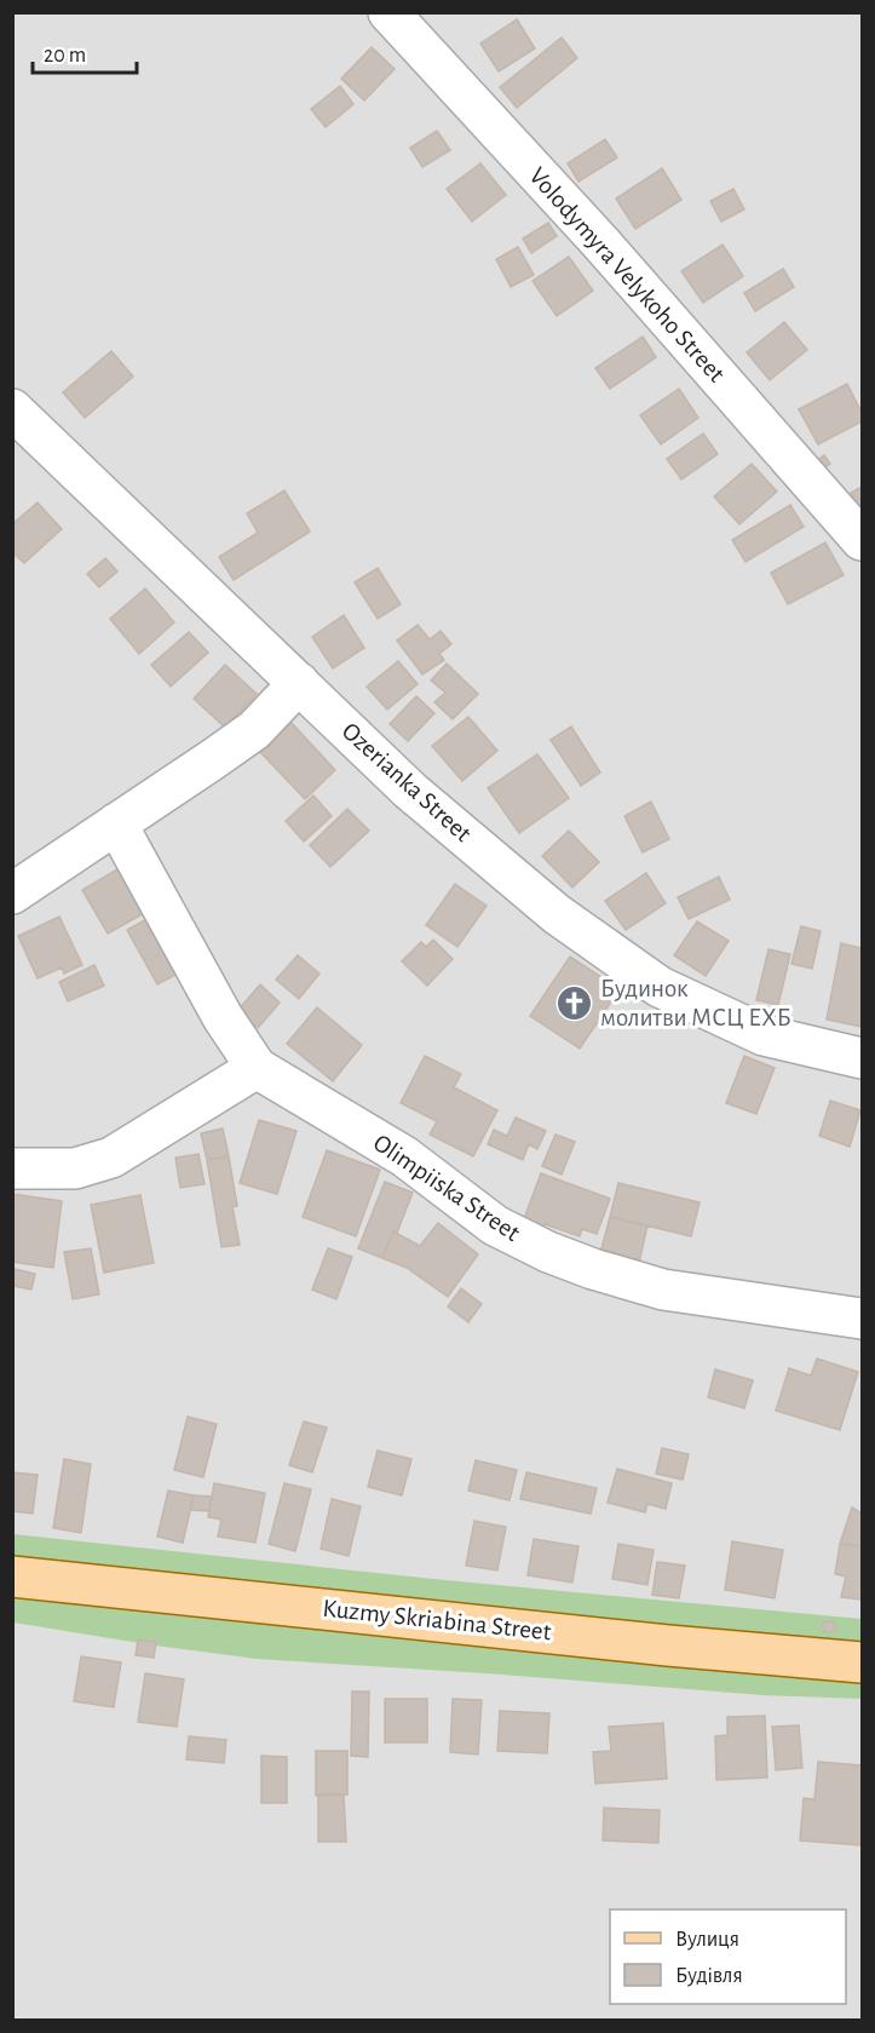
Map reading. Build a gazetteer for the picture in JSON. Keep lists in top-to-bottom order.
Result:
{
  "streets": {
    "main road": ["Kuzmy Skriabina Street"],
    "street": ["Volodymyra Velykoho Street", "Ozerianka Street", "Olimpiiska Street"]
  },
  "places": {
    "church": ["Будинок молитви МСЦ ЕХБ"]
  },
  "legend": ["Вулиця", "Будівля"],
  "scale_bar": "20 m"
}
